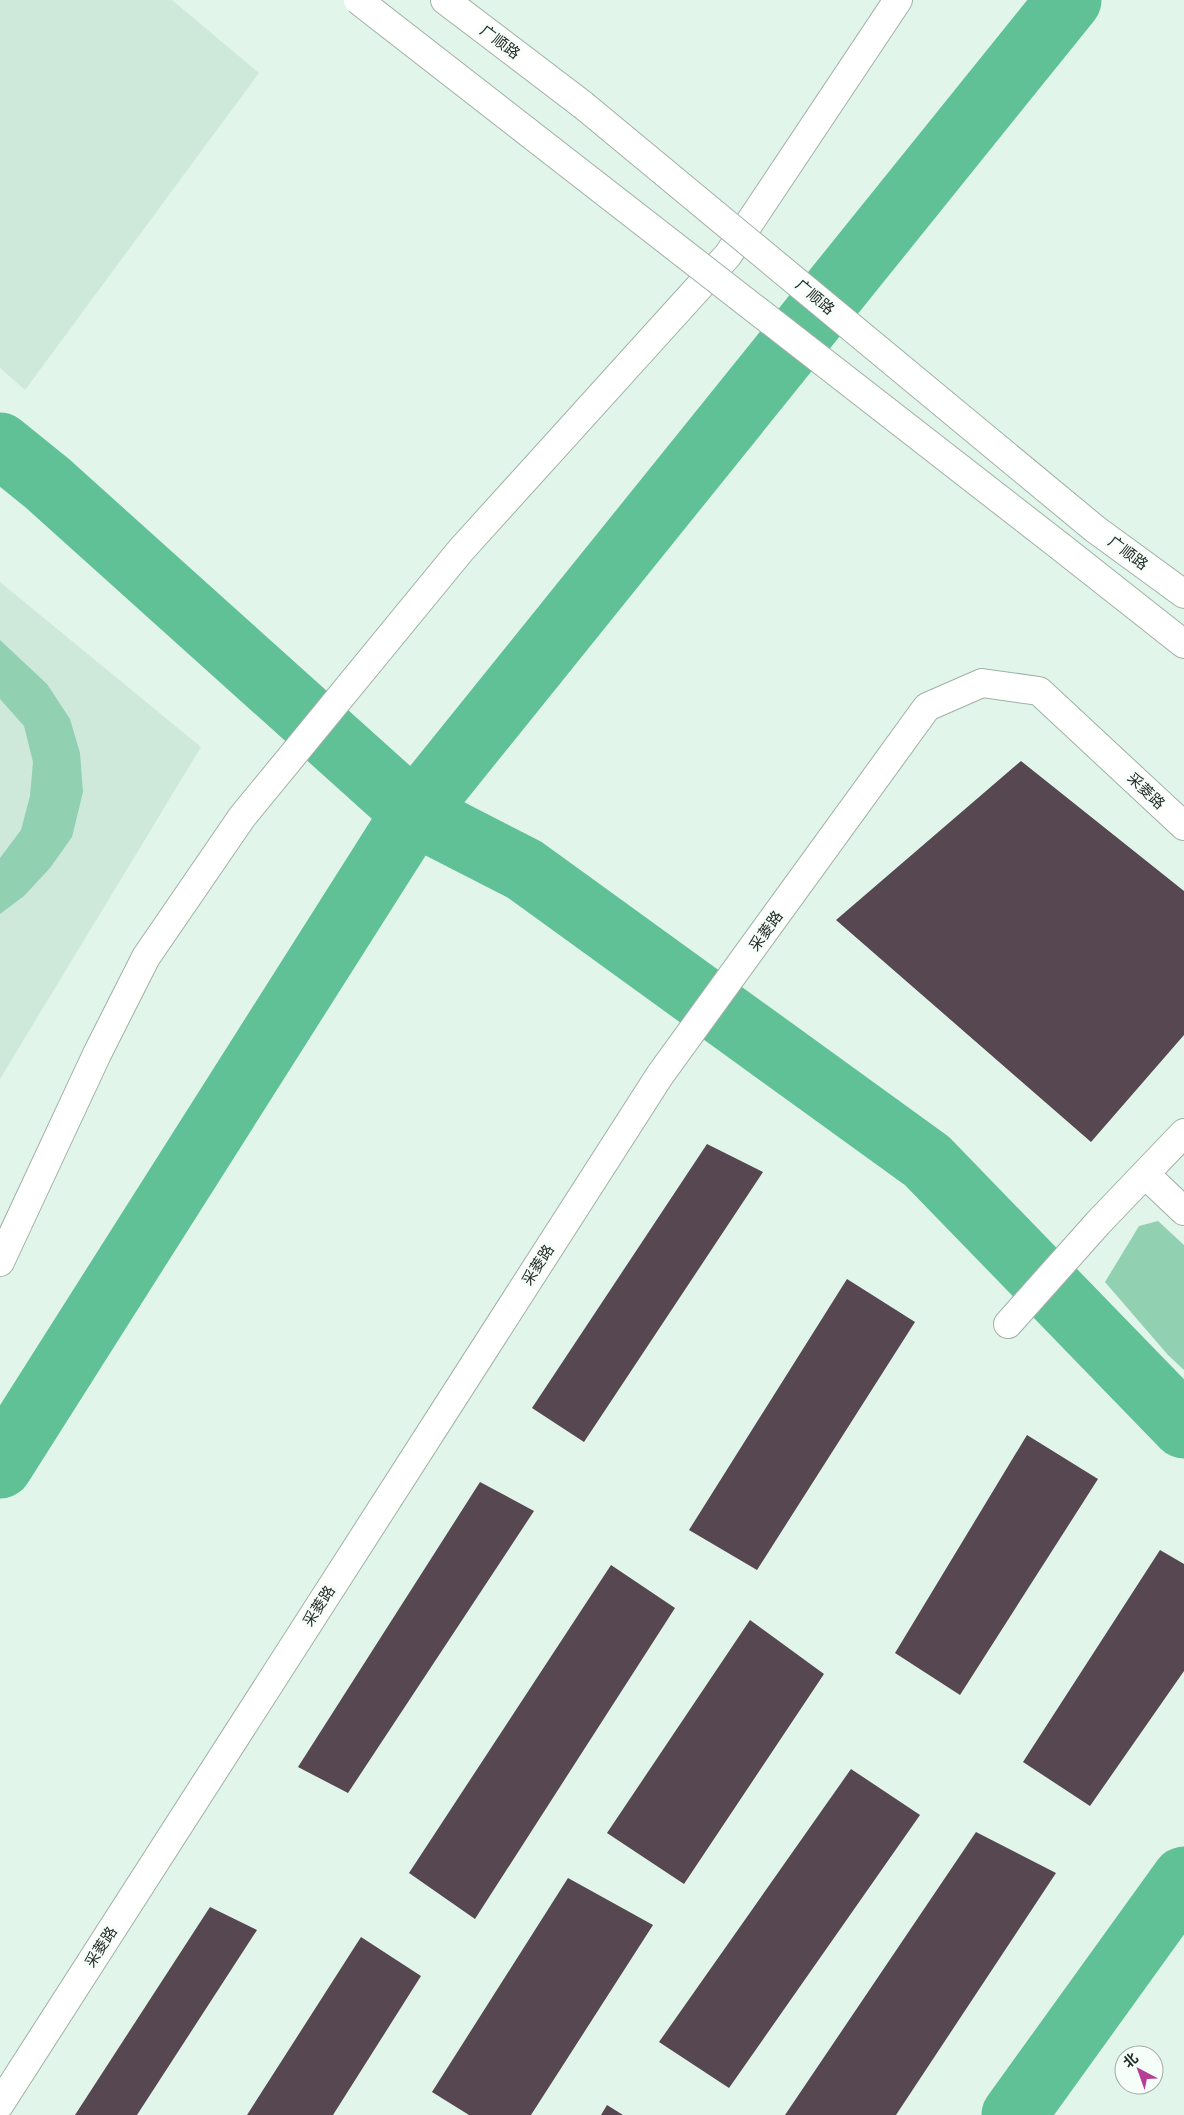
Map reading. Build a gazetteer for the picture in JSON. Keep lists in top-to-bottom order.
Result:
{
  "streets": {
    "street": ["广顺路", "采菱路"]
  },
  "north": "top left"
}
